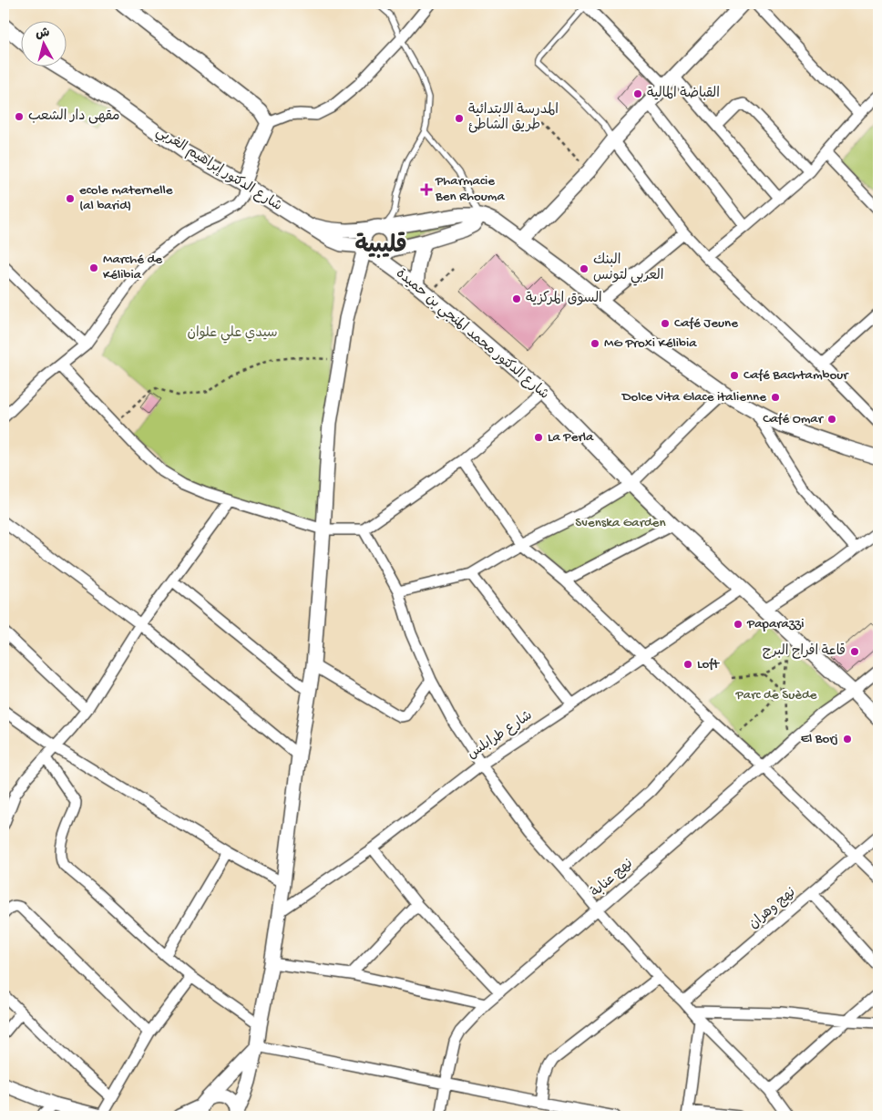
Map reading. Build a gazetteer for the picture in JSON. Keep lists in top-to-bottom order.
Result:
{
  "streets": {
    "street": [
      "شارع الدكتور إبراهيم الغربي",
      "شارع الدكتور محمد المنجي بن حميدة",
      "شارع طرابلس",
      "نهج عنابة",
      "نهج وهران"
    ]
  },
  "crossings": [
    ["شارع الدكتور إبراهيم الغربي", "شارع الدكتور محمد المنجي بن حميدة"],
    ["شارع الدكتور محمد المنجي بن حميدة", "شارع طرابلس"],
    ["شارع الدكتور محمد المنجي بن حميدة", "نهج عنابة"]
  ],
  "districts": ["قليبية"],
  "parks": ["سيدي علي علوان", "Svenska Garden", "Parc de Suède"],
  "places": {
    "other": [
      "القباضة المالية",
      "مقهى دار الشعب",
      "المدرسة الابتدائية طريق الشاطئ",
      "ecole maternelle (al barid)",
      "Marché de Kélibia",
      "البنك العربي لتونس",
      "السوق المركزية",
      "Café Jeune",
      "MG Proxi Kélibia",
      "Café Bachtambour",
      "Dolce Vita Glace italienne",
      "Café Omar",
      "La Perla",
      "Paparazzi",
      "قاعة افراح البرج",
      "Loft",
      "El Borj"
    ],
    "health": ["Pharmacie Ben Rhouma"]
  },
  "north": "top"
}
